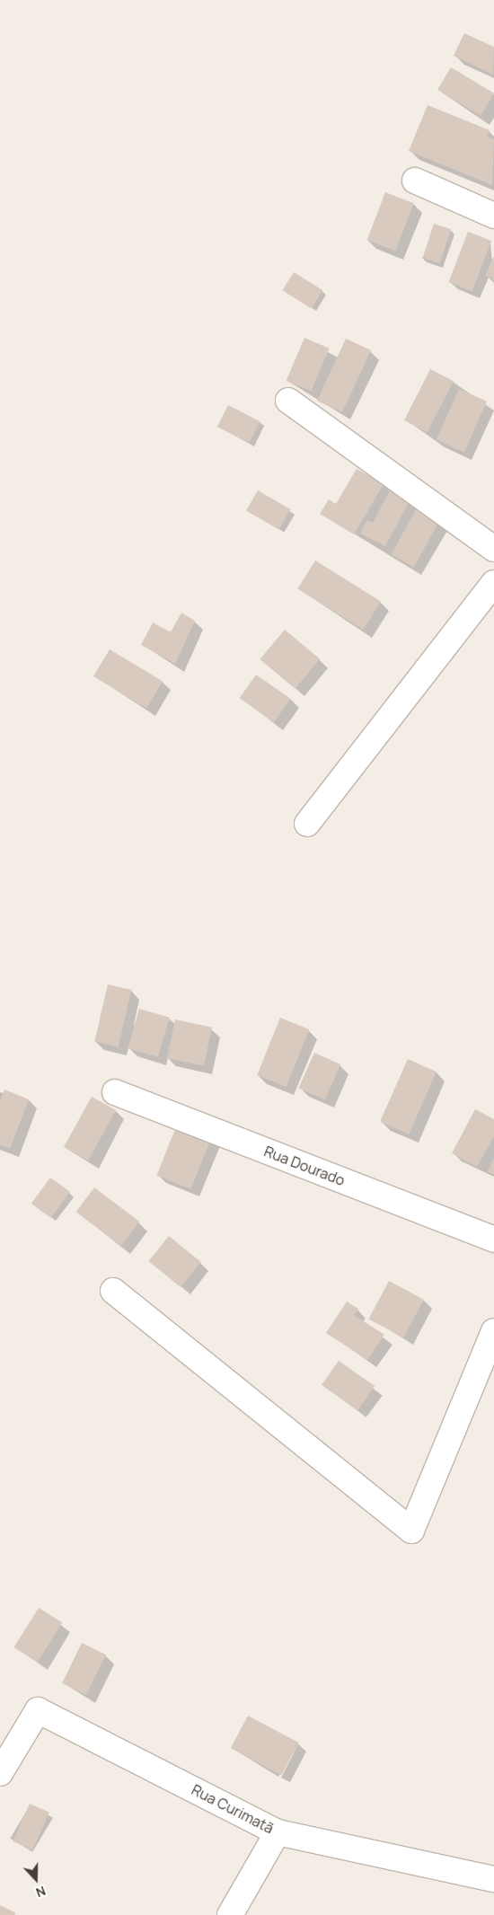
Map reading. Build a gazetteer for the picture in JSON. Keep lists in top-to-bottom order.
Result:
{
  "streets": {
    "street": ["Rua Dourado", "Rua Curimatã"]
  },
  "north": "bottom"
}
